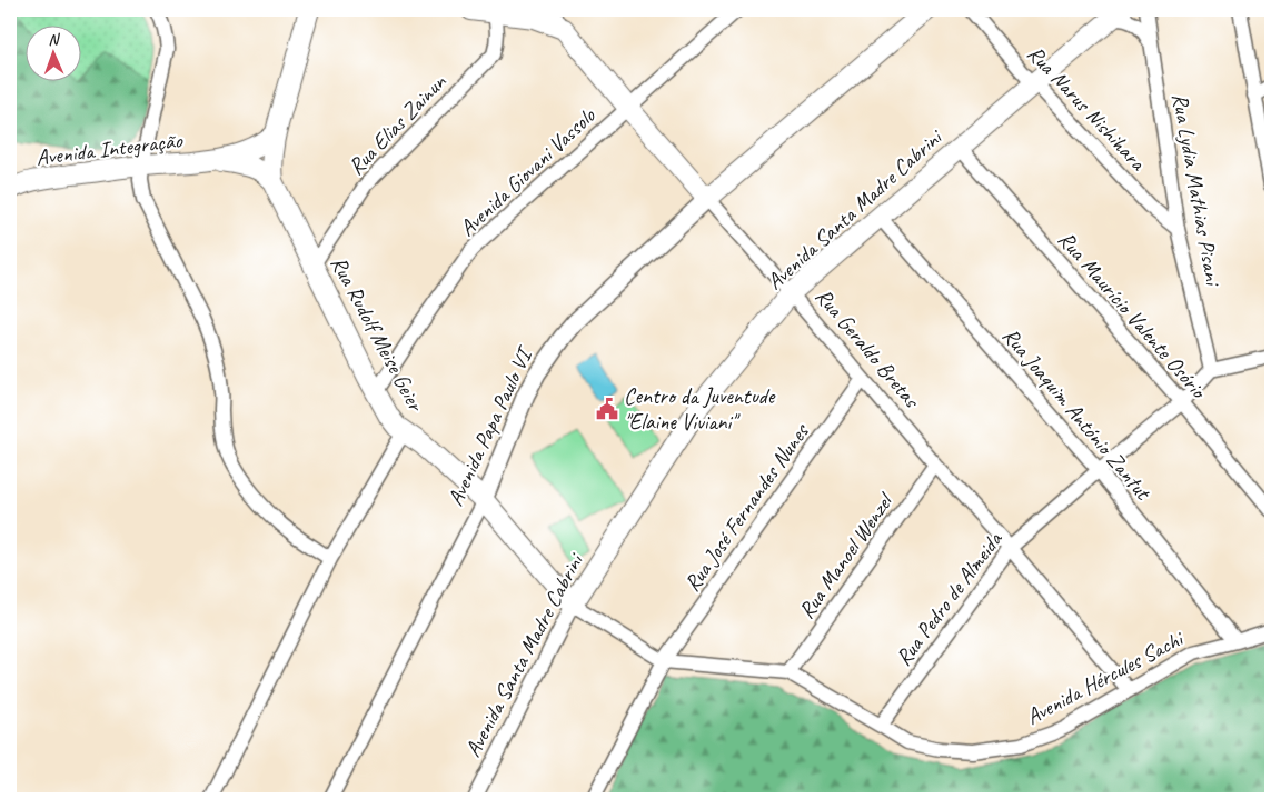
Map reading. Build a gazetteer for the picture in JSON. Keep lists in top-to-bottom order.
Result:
{
  "streets": {
    "main road": [
      "Avenida Integração",
      "Avenida Santa Madre Cabrini",
      "Rua Rudolf Meise Geier",
      "Rua Geraldo Bretas",
      "Avenida Papa Paulo VI"
    ],
    "street": [
      "Rua Narus Nishihara",
      "Rua Elias Zainun",
      "Avenida Giovani Vassolo",
      "Rua Lydia Mathias Pisani",
      "Rua Maurício Valente Osório",
      "Rua Joaquim António Zantut",
      "Rua José Fernandes Nunes",
      "Rua Manoel Wenzel",
      "Rua Pedro de Almeida",
      "Avenida Hércules Sachi"
    ]
  },
  "crossings": [
    ["Rua Narus Nishihara", "Rua Lydia Mathias Pisani"],
    ["Rua Narus Nishihara", "Avenida Santa Madre Cabrini"],
    ["Rua Elias Zainun", "Rua Rudolf Meise Geier"],
    ["Avenida Integração", "Rua Rudolf Meise Geier"],
    ["Avenida Giovani Vassolo", "Rua Rudolf Meise Geier"],
    ["Avenida Giovani Vassolo", "Rua Geraldo Bretas"],
    ["Rua Lydia Mathias Pisani", "Rua Pedro de Almeida"],
    ["Avenida Santa Madre Cabrini", "Rua Maurício Valente Osório"],
    ["Avenida Santa Madre Cabrini", "Rua Rudolf Meise Geier"],
    ["Avenida Santa Madre Cabrini", "Rua Geraldo Bretas"],
    ["Avenida Santa Madre Cabrini", "Rua Joaquim António Zantut"],
    ["Rua Maurício Valente Osório", "Rua Pedro de Almeida"],
    ["Rua Rudolf Meise Geier", "Avenida Papa Paulo VI"],
    ["Rua Rudolf Meise Geier", "Rua José Fernandes Nunes"],
    ["Rua Rudolf Meise Geier", "Avenida Hércules Sachi"],
    ["Rua Geraldo Bretas", "Avenida Papa Paulo VI"],
    ["Rua Geraldo Bretas", "Rua José Fernandes Nunes"],
    ["Rua Geraldo Bretas", "Rua Manoel Wenzel"],
    ["Rua Geraldo Bretas", "Rua Pedro de Almeida"],
    ["Rua Geraldo Bretas", "Avenida Hércules Sachi"],
    ["Rua Joaquim António Zantut", "Rua Pedro de Almeida"],
    ["Rua Joaquim António Zantut", "Avenida Hércules Sachi"],
    ["Rua José Fernandes Nunes", "Avenida Hércules Sachi"],
    ["Rua Manoel Wenzel", "Avenida Hércules Sachi"],
    ["Rua Pedro de Almeida", "Avenida Hércules Sachi"]
  ],
  "places": {
    "public building": ["Centro da Juventude \"Elaine Viviani\""]
  },
  "north": "top"
}
